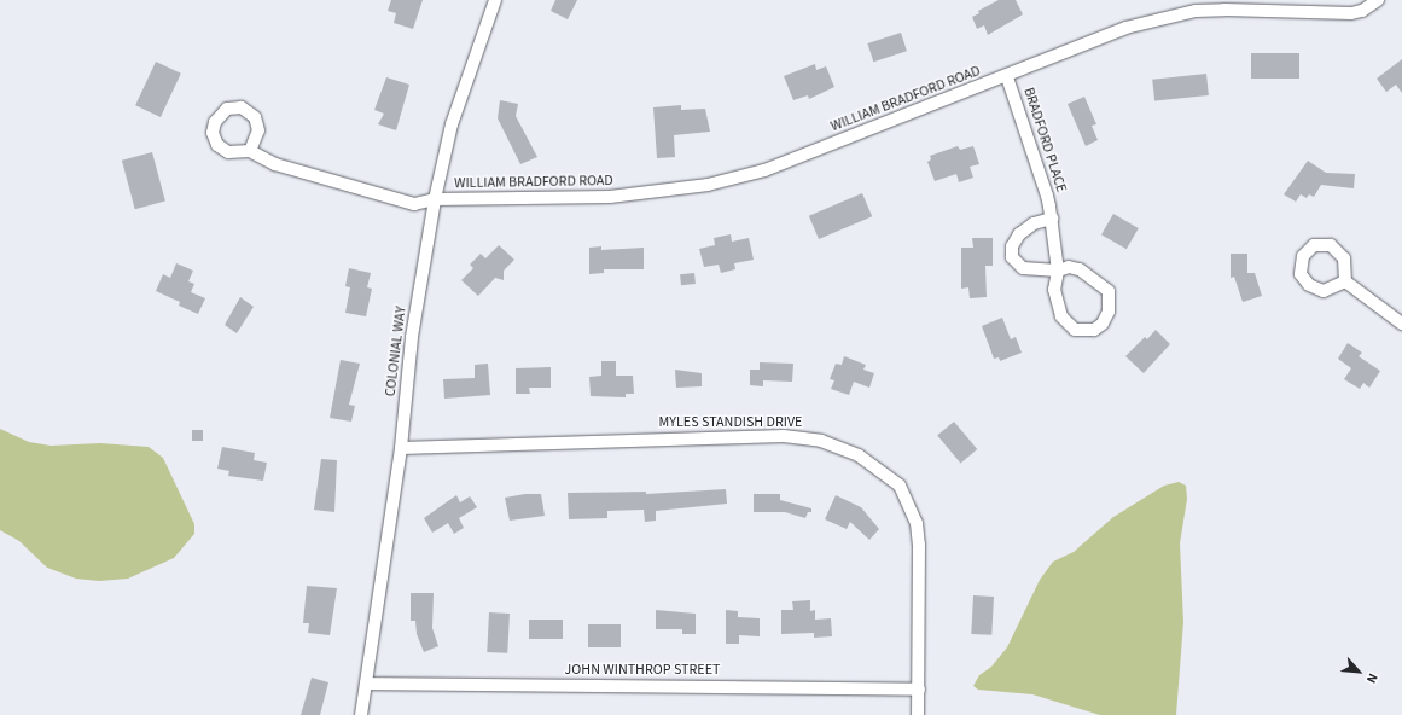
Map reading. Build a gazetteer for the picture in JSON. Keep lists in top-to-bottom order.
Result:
{
  "streets": {
    "street": [
      "WILLIAM BRADFORD ROAD",
      "BRADFORD PLACE",
      "COLONIAL WAY",
      "MYLES STANDISH DRIVE",
      "JOHN WINTHROP STREET"
    ]
  },
  "crossings": [
    ["WILLIAM BRADFORD ROAD", "BRADFORD PLACE"],
    ["WILLIAM BRADFORD ROAD", "COLONIAL WAY"],
    ["COLONIAL WAY", "MYLES STANDISH DRIVE"],
    ["COLONIAL WAY", "JOHN WINTHROP STREET"],
    ["MYLES STANDISH DRIVE", "JOHN WINTHROP STREET"]
  ],
  "north": "bottom right"
}
